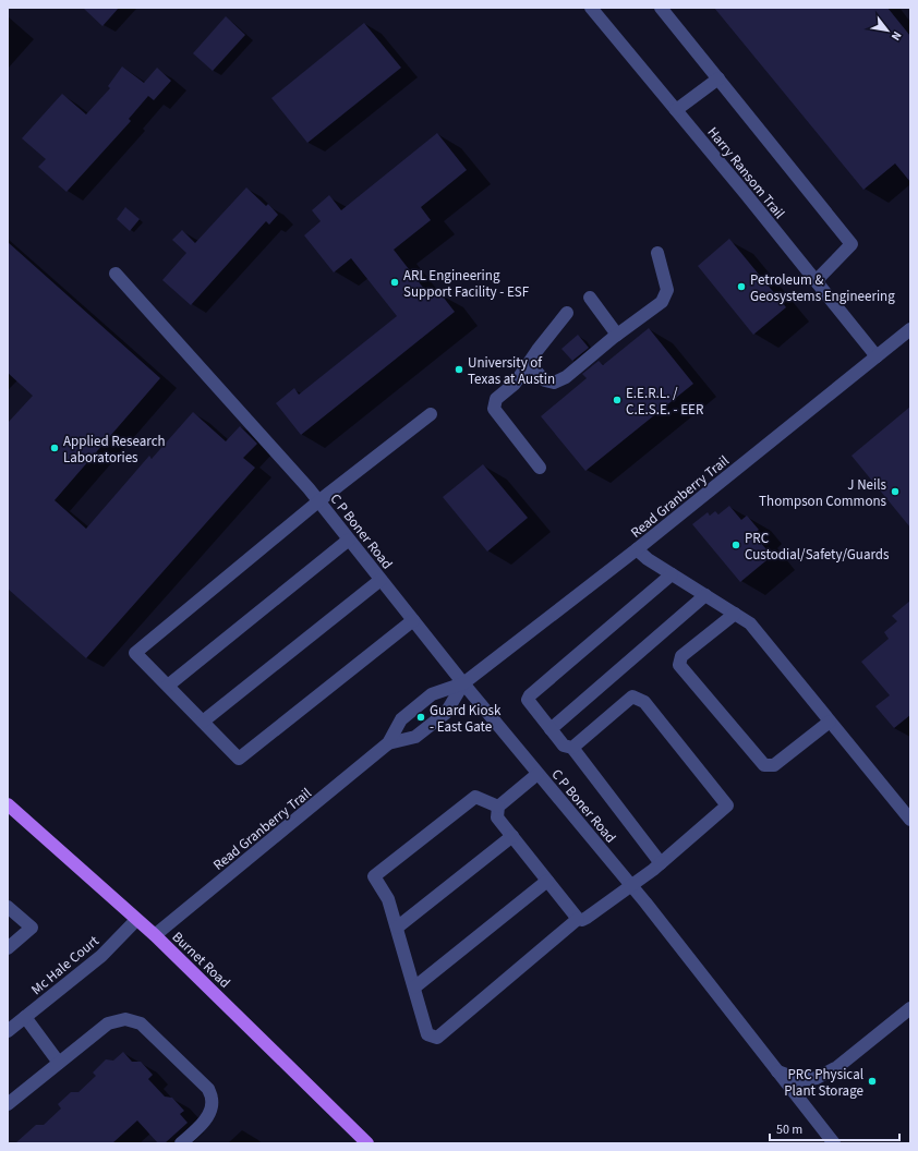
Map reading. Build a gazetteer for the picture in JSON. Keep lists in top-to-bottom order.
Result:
{
  "streets": {
    "main road": ["Burnet Road"],
    "street": [
      "Harry Ransom Trail",
      "Read Granberry Trail",
      "C P Boner Road",
      "Mc Hale Court"
    ]
  },
  "crossings": [
    ["Harry Ransom Trail", "Read Granberry Trail"],
    ["Read Granberry Trail", "C P Boner Road"],
    ["Read Granberry Trail", "Burnet Road"],
    ["Burnet Road", "Mc Hale Court"]
  ],
  "places": [
    "ARL Engineering Support Facility - ESF",
    "Petroleum & Geosystems Engineering",
    "University of Texas at Austin",
    "E.E.R.L. / C.E.S.E. - EER",
    "Applied Research Laboratories",
    "J Neils Thompson Commons",
    "PRC Custodial/Safety/Guards",
    "Guard Kiosk - East Gate",
    "PRC Physical Plant Storage"
  ],
  "scale_bar": "50 m",
  "north": "bottom right"
}
